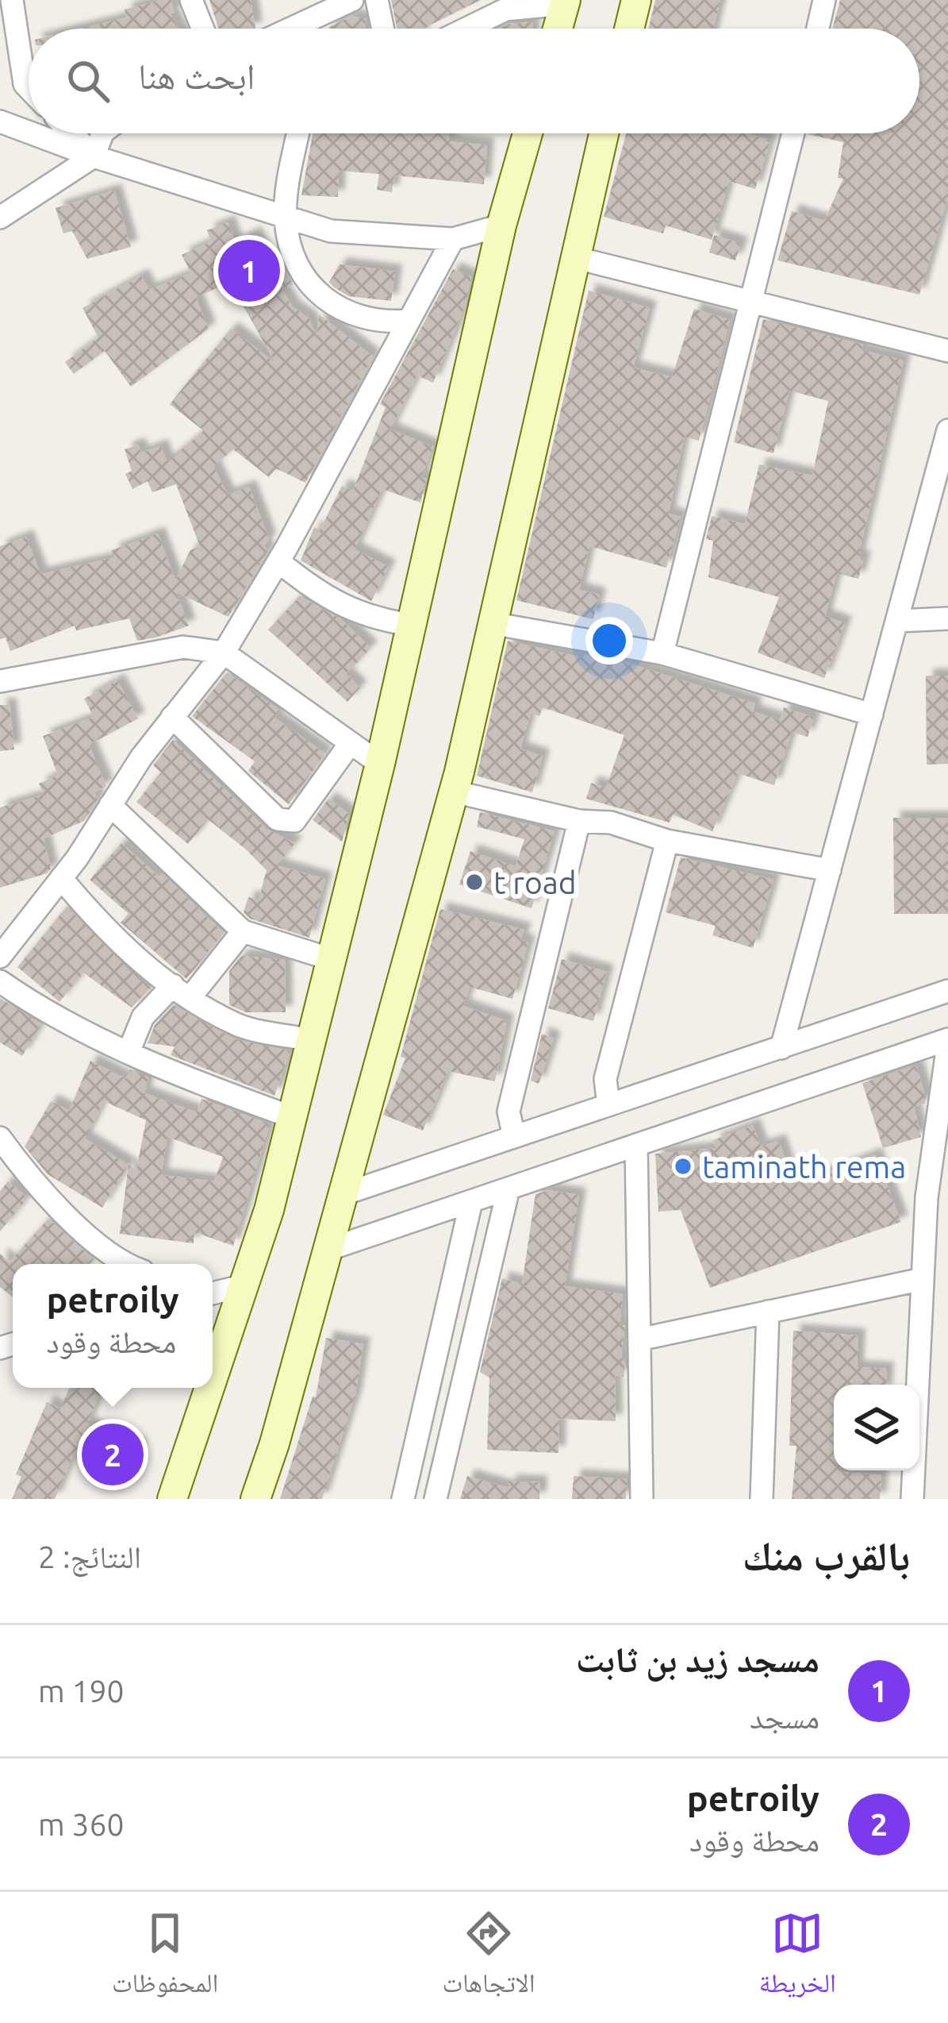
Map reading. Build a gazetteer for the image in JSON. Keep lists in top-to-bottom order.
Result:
{
  "places": ["t road", "taminath rema"],
  "page": {
    "search": "ابحث هنا",
    "pins": ["1", "2"],
    "popup": ["petroily", "محطة وقود"],
    "heading": ["بالقرب منك", "النتائج: 2"],
    "list": [
      {
        "mark": "1",
        "name": "مسجد زيد بن ثابت",
        "note": "مسجد",
        "value": "190 m"
      },
      {
        "mark": "2",
        "name": "petroily",
        "note": "محطة وقود",
        "value": "360 m"
      }
    ],
    "nav": ["الخريطة", "الاتجاهات", "المحفوظات"]
  }
}
